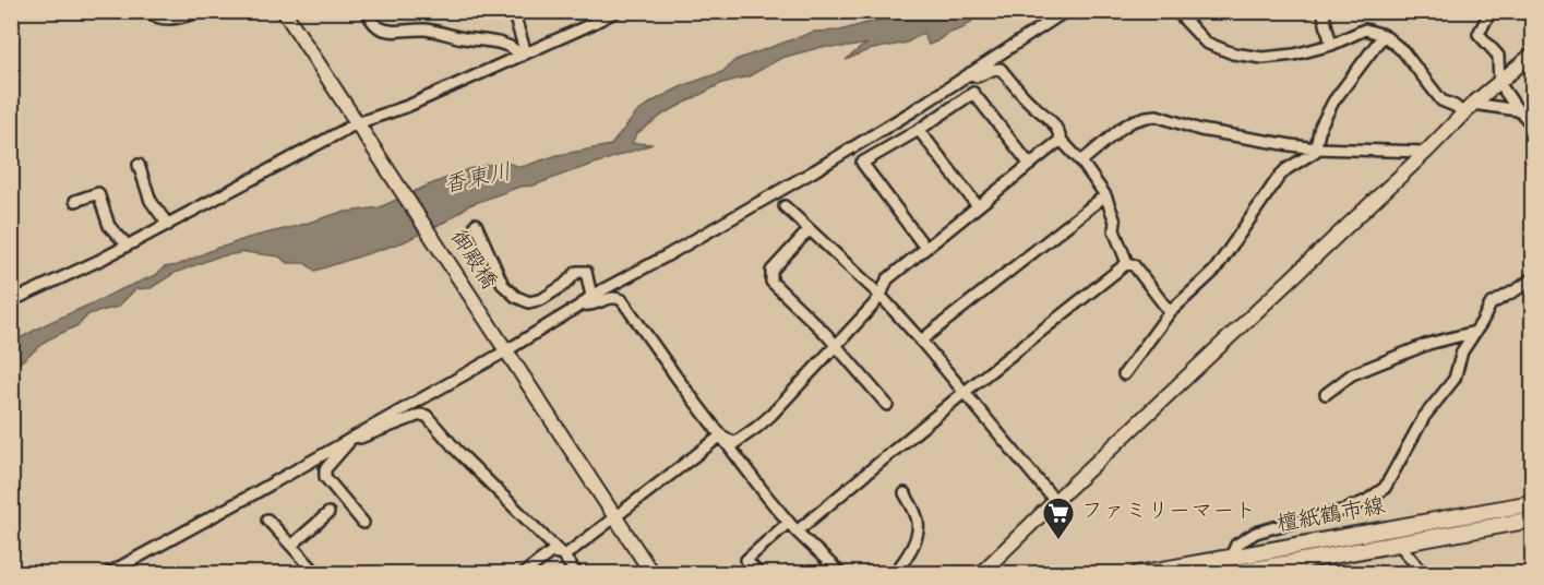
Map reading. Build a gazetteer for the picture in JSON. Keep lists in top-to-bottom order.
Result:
{
  "streets": {
    "main road": ["檀紙鶴市線"],
    "street": ["御殿橋"]
  },
  "water": ["香東川"],
  "places": {
    "supermarket": ["ファミリーマート"]
  }
}
